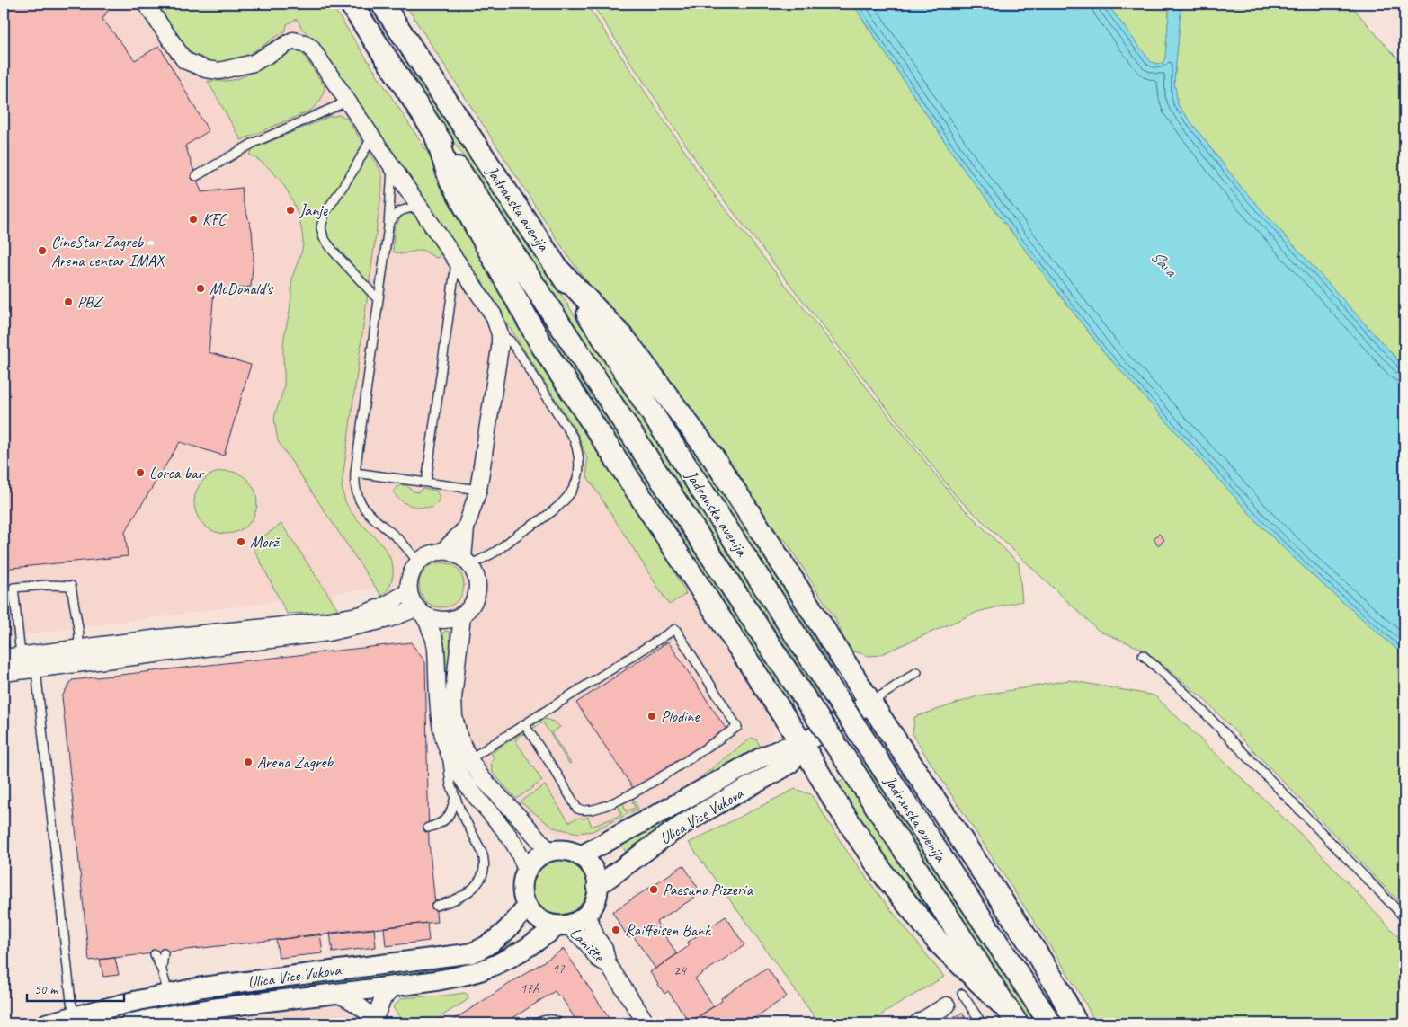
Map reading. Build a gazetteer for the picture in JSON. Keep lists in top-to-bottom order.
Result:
{
  "streets": {
    "main road": ["Jadranska avenija"],
    "street": ["Ulica Vice Vukova", "Lanište"]
  },
  "crossings": [
    ["Ulica Vice Vukova", "Lanište"]
  ],
  "water": ["Sava"],
  "places": [
    "Janje",
    "KFC",
    "CineStar Zagreb - Arena centar IMAX",
    "McDonald's",
    "PBZ",
    "Lorca bar",
    "Morž",
    "Plodine",
    "Arena Zagreb",
    "Paesano Pizzeria",
    "Raiffeisen Bank"
  ],
  "house_numbers": ["17", "24", "17A"],
  "scale_bar": "50 m"
}
